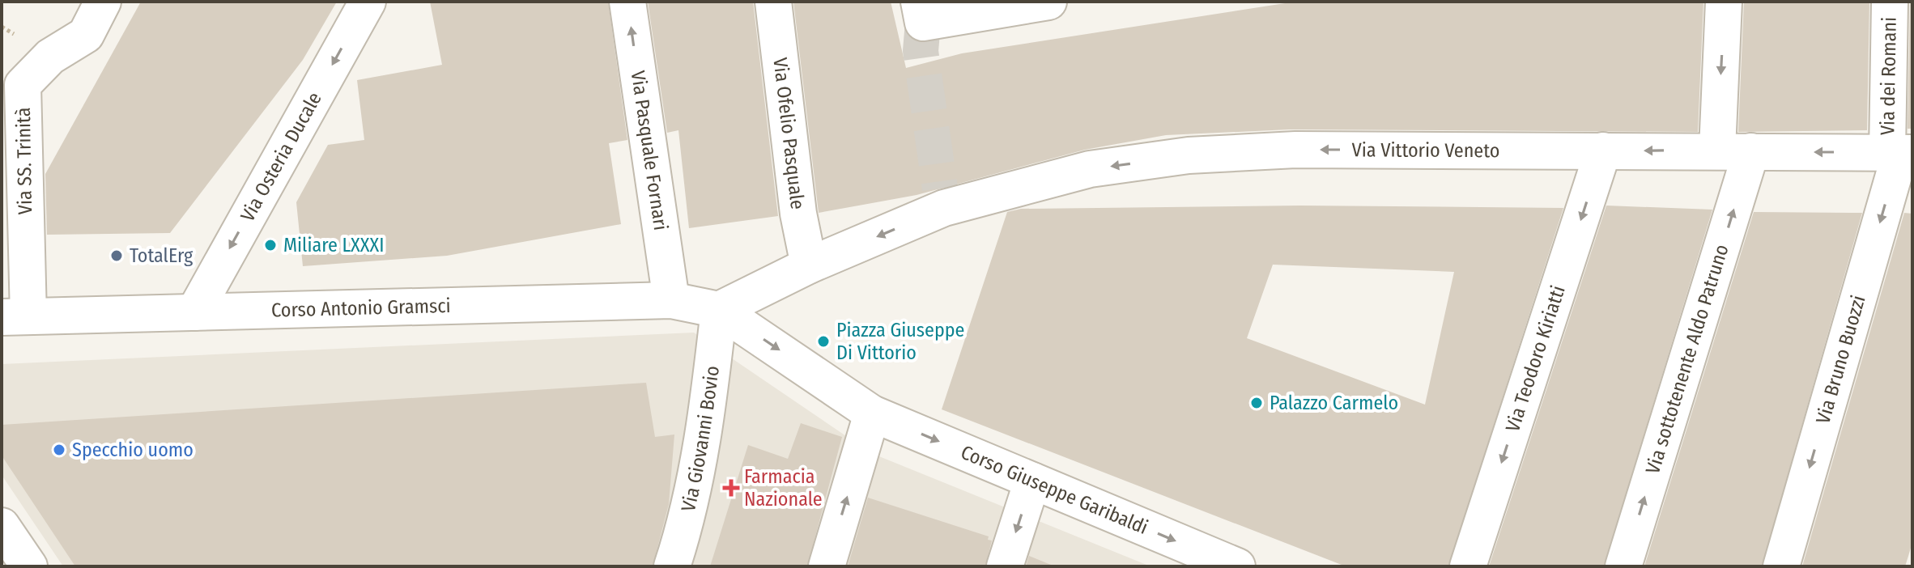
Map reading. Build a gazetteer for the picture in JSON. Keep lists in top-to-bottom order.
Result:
{
  "streets": {
    "street": [
      "Via dei Romani",
      "Via Ofelio Pasquale",
      "Via Vittorio Veneto",
      "Via Pasquale Fornari",
      "Via Osteria Ducale",
      "Via SS. Trinità",
      "Corso Antonio Gramsci",
      "Via Teodoro Kiriatti",
      "Via sottotenente Aldo Patruno",
      "Via Bruno Buozzi",
      "Via Giovanni Bovio",
      "Corso Giuseppe Garibaldi"
    ]
  },
  "crossings": [
    ["Via dei Romani", "Via Vittorio Veneto"],
    ["Via dei Romani", "Via Bruno Buozzi"],
    ["Via Ofelio Pasquale", "Via Vittorio Veneto"],
    ["Via Vittorio Veneto", "Via Teodoro Kiriatti"],
    ["Via Vittorio Veneto", "Via sottotenente Aldo Patruno"],
    ["Via Vittorio Veneto", "Via Bruno Buozzi"],
    ["Via Pasquale Fornari", "Corso Antonio Gramsci"],
    ["Via Osteria Ducale", "Corso Antonio Gramsci"],
    ["Via SS. Trinità", "Corso Antonio Gramsci"],
    ["Corso Antonio Gramsci", "Via Giovanni Bovio"]
  ],
  "one_way": [
    "Via Vittorio Veneto",
    "Via Pasquale Fornari",
    "Via Osteria Ducale",
    "Via Teodoro Kiriatti",
    "Via sottotenente Aldo Patruno",
    "Via Bruno Buozzi",
    "Corso Giuseppe Garibaldi"
  ],
  "places": {
    "other": [
      "Miliare LXXXI",
      "TotalErg",
      "Piazza Giuseppe Di Vittorio",
      "Palazzo Carmelo",
      "Specchio uomo"
    ],
    "health": ["Farmacia Nazionale"]
  }
}
